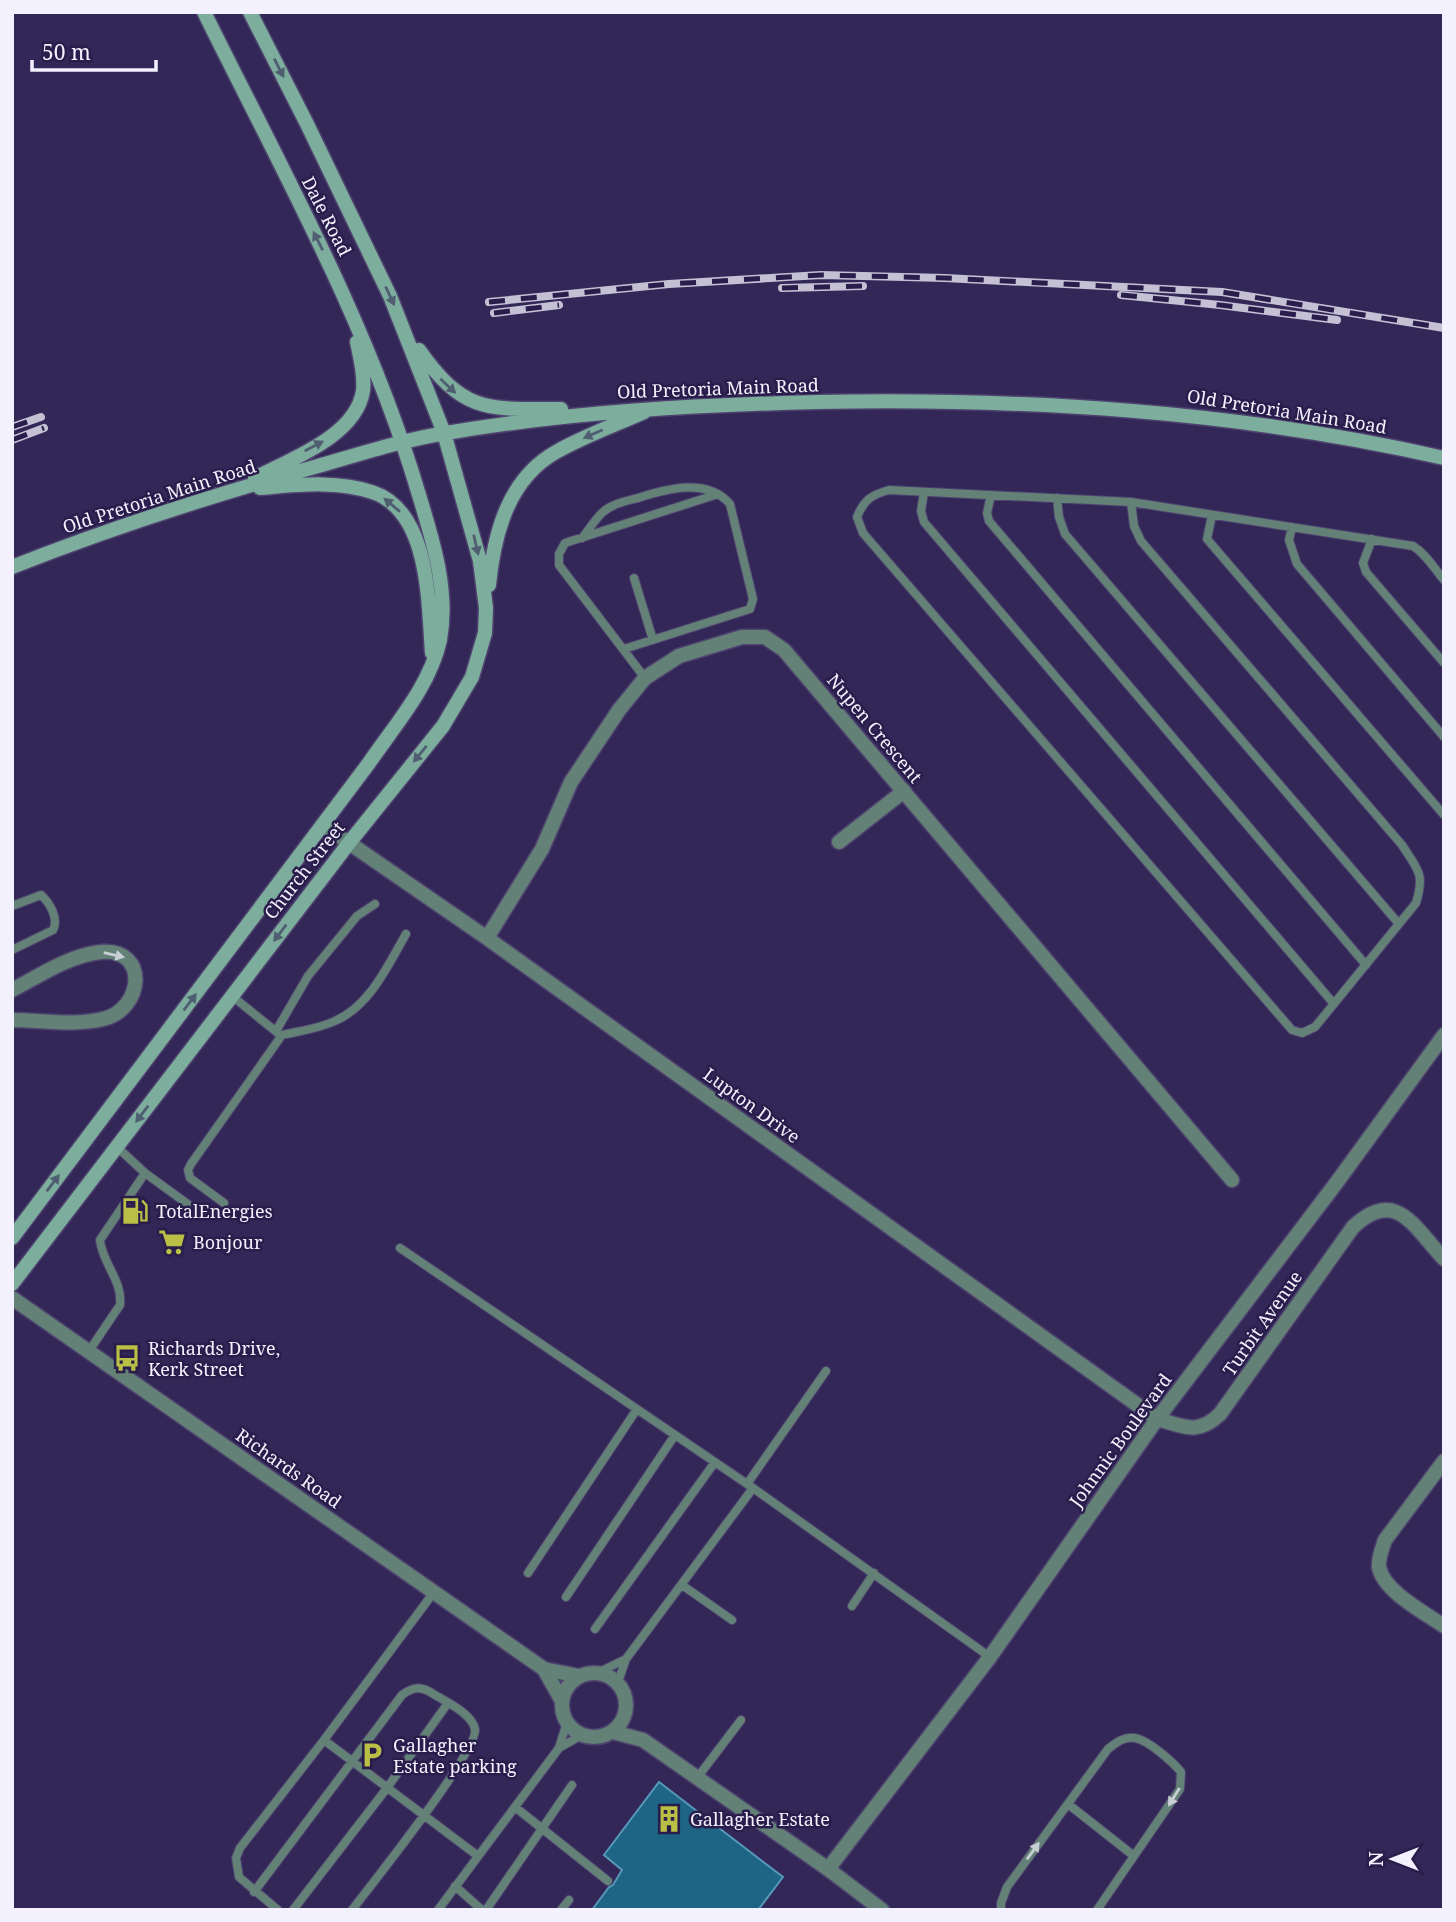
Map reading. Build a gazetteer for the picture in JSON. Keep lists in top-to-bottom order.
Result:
{
  "streets": {
    "main road": ["Dale Road", "Old Pretoria Main Road", "Church Street"],
    "street": [
      "Nupen Crescent",
      "Lupton Drive",
      "Turbit Avenue",
      "Johnnic Boulevard",
      "Richards Road"
    ]
  },
  "crossings": [
    ["Dale Road", "Old Pretoria Main Road"],
    ["Dale Road", "Church Street"],
    ["Old Pretoria Main Road", "Church Street"],
    ["Nupen Crescent", "Lupton Drive"],
    ["Church Street", "Lupton Drive"],
    ["Lupton Drive", "Turbit Avenue"],
    ["Lupton Drive", "Johnnic Boulevard"],
    ["Turbit Avenue", "Johnnic Boulevard"]
  ],
  "places": {
    "fuel station": ["TotalEnergies"],
    "supermarket": ["Bonjour"],
    "bus stop": ["Richards Drive, Kerk Street"],
    "parking": ["Gallagher Estate parking"],
    "building": ["Gallagher Estate"]
  },
  "scale_bar": "50 m",
  "north": "left"
}
